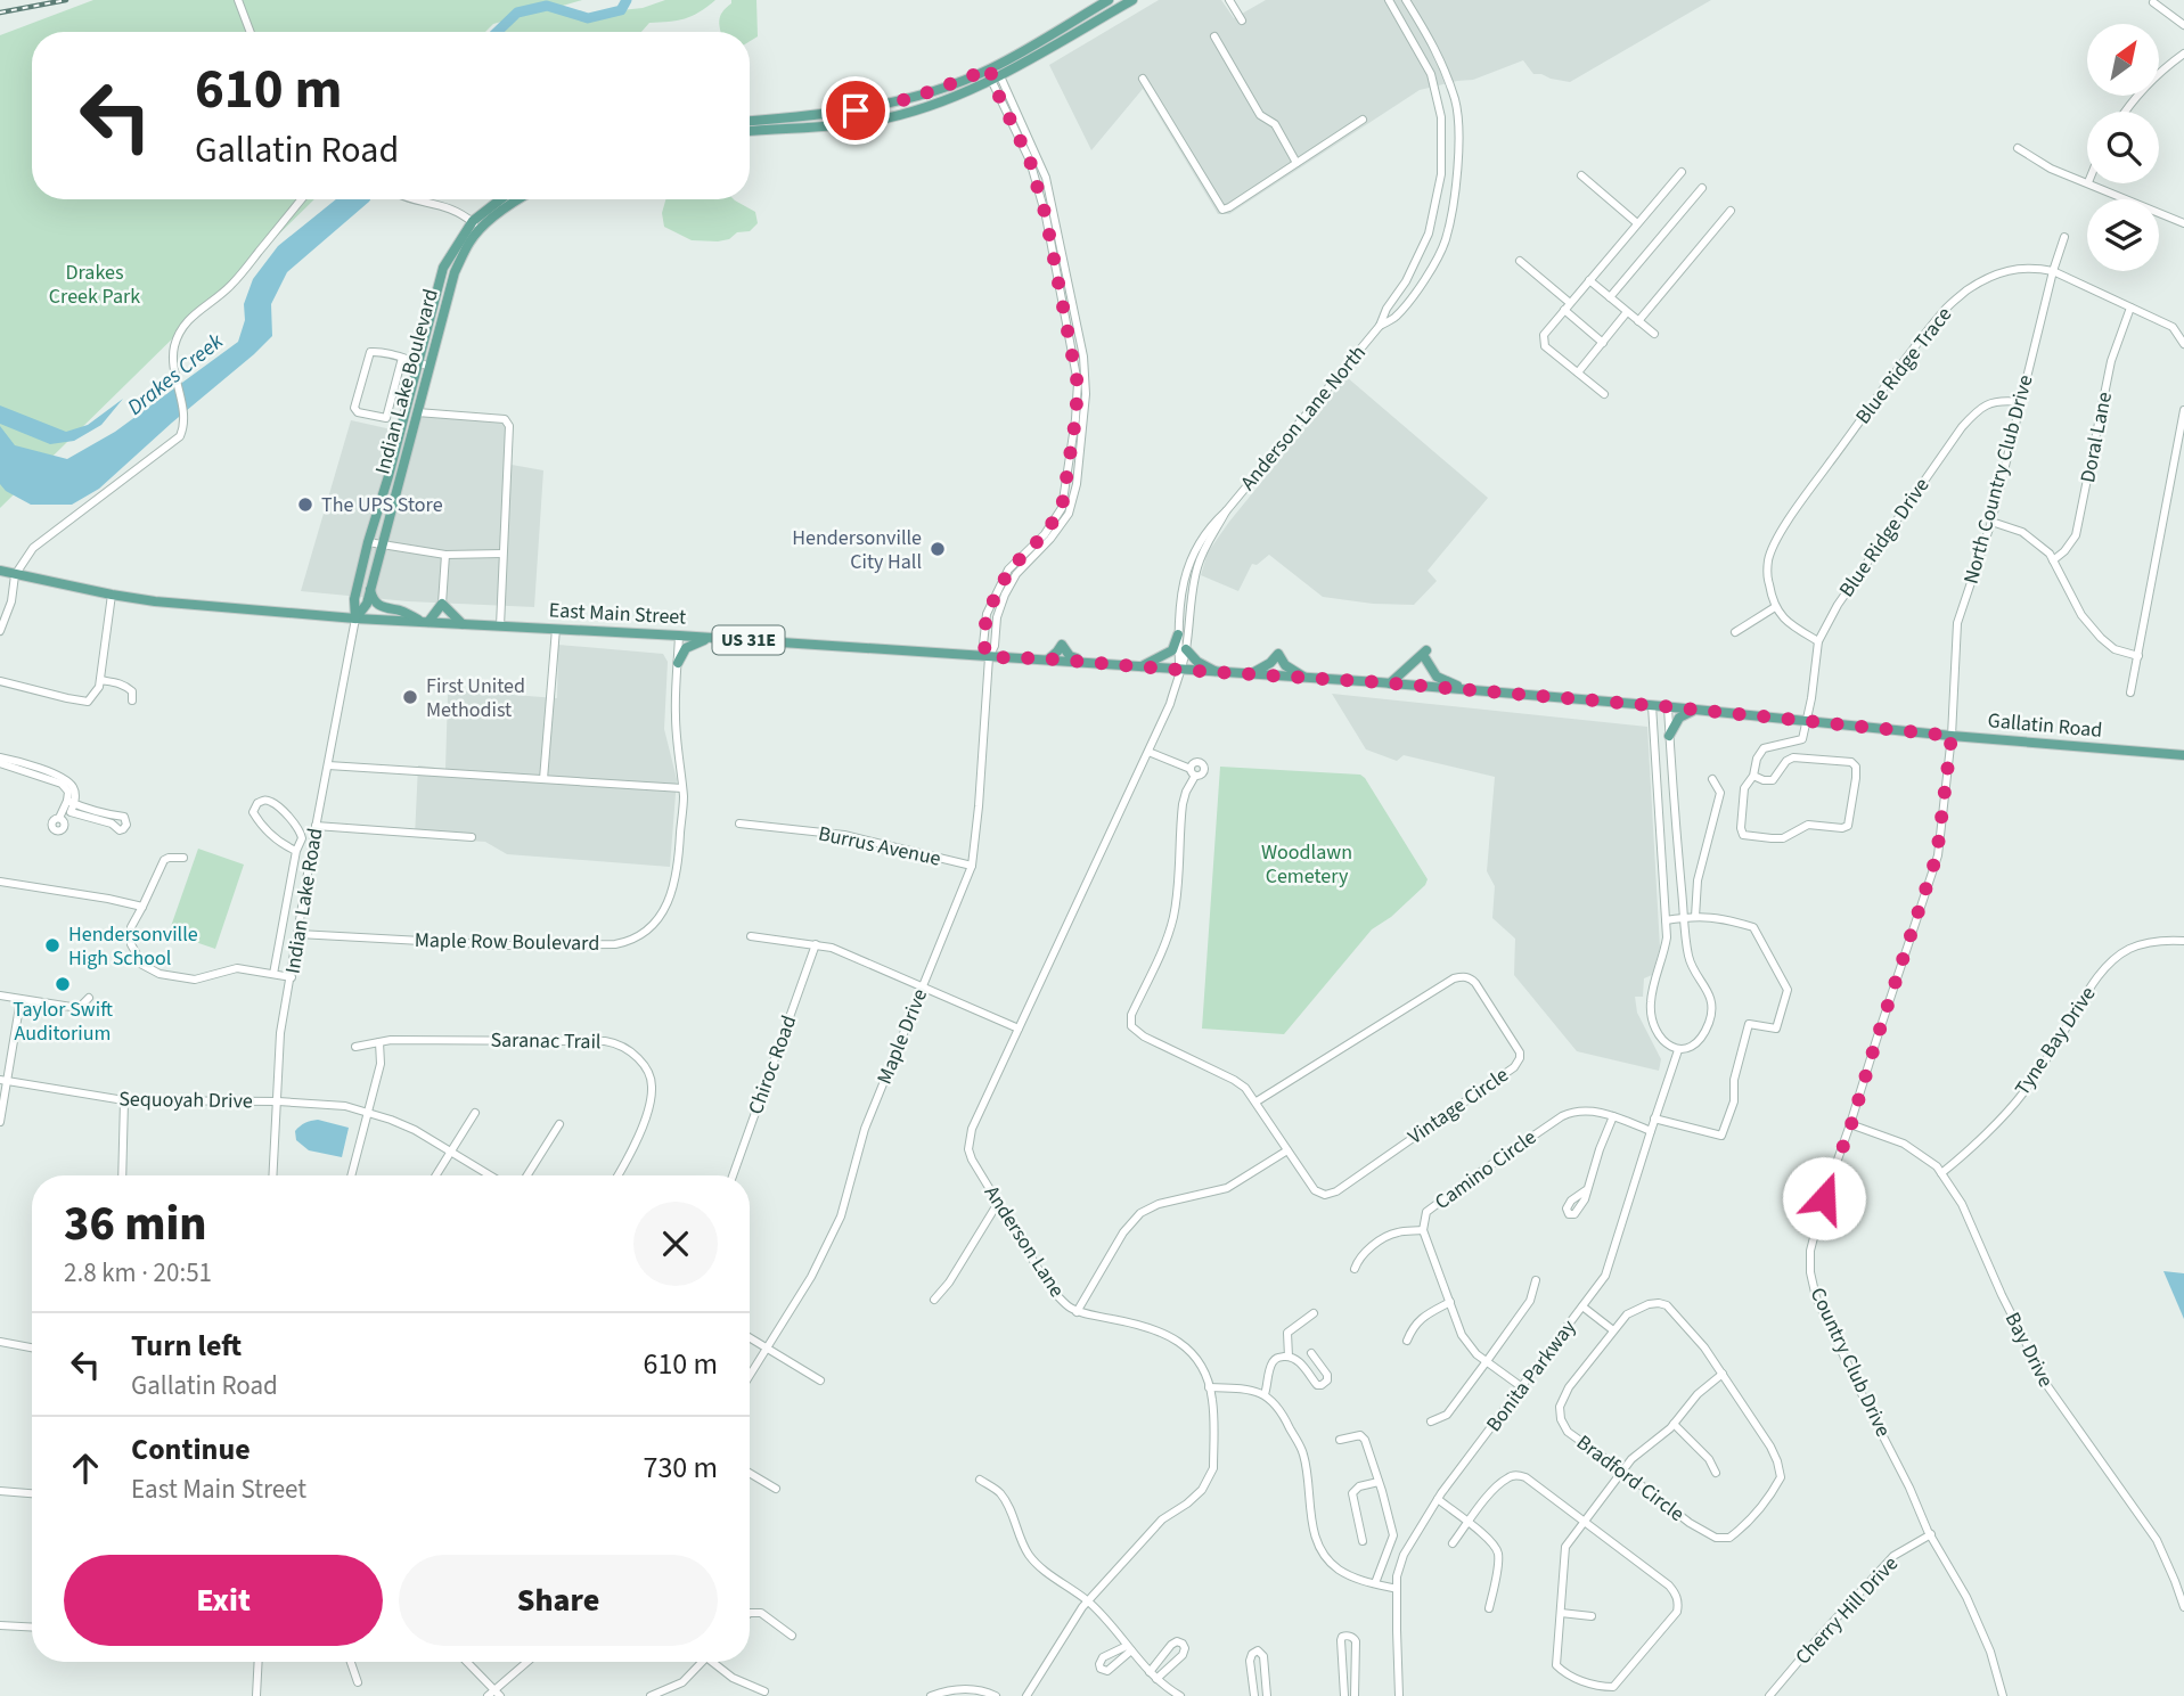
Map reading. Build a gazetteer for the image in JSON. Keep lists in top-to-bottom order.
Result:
{
  "streets": {
    "main road": [
      "Indian Lake Boulevard",
      "East Main Street",
      "US 31E",
      "Gallatin Road"
    ],
    "street": [
      "Blue Ridge Trace",
      "Anderson Lane North",
      "Doral Lane",
      "North Country Club Drive",
      "Blue Ridge Drive",
      "Burrus Avenue",
      "Indian Lake Road",
      "Maple Row Boulevard",
      "Maple Drive",
      "Saranac Trail",
      "Tyne Bay Drive",
      "Chiroc Road",
      "Sequoyah Drive",
      "Vintage Circle",
      "Camino Circle",
      "Anderson Lane",
      "Bay Drive",
      "Country Club Drive",
      "Bonita Parkway",
      "Bradford Circle",
      "Cherry Hill Drive"
    ]
  },
  "crossings": [
    ["Blue Ridge Trace", "Doral Lane"],
    ["Blue Ridge Trace", "North Country Club Drive"],
    ["Indian Lake Boulevard", "East Main Street"],
    ["Indian Lake Boulevard", "Indian Lake Road"],
    ["Anderson Lane North", "East Main Street"],
    ["Anderson Lane North", "Anderson Lane"],
    ["North Country Club Drive", "Blue Ridge Drive"],
    ["North Country Club Drive", "Gallatin Road"],
    ["North Country Club Drive", "Country Club Drive"],
    ["Blue Ridge Drive", "Gallatin Road"],
    ["East Main Street", "Gallatin Road"],
    ["East Main Street", "Indian Lake Road"],
    ["East Main Street", "Maple Row Boulevard"],
    ["East Main Street", "Maple Drive"],
    ["East Main Street", "Anderson Lane"],
    ["Gallatin Road", "Country Club Drive"],
    ["Gallatin Road", "Bonita Parkway"],
    ["Burrus Avenue", "Maple Drive"],
    ["Indian Lake Road", "Maple Row Boulevard"],
    ["Indian Lake Road", "Sequoyah Drive"],
    ["Tyne Bay Drive", "Bay Drive"],
    ["Vintage Circle", "Anderson Lane"],
    ["Camino Circle", "Bonita Parkway"],
    ["Bay Drive", "Country Club Drive"],
    ["Country Club Drive", "Cherry Hill Drive"]
  ],
  "water": ["Drakes Creek"],
  "parks": ["Drakes Creek Park", "Woodlawn Cemetery"],
  "places": [
    "The UPS Store",
    "Hendersonville City Hall",
    "First United Methodist",
    "Hendersonville High School",
    "Taylor Swift Auditorium"
  ],
  "north": "top right",
  "page": {
    "turn": ["610 m", "Gallatin Road"],
    "heading": ["36 min", "2.8 km · 20:51"],
    "list": [
      {
        "name": "Turn left",
        "note": "Gallatin Road",
        "value": "610 m"
      },
      {
        "name": "Continue",
        "note": "East Main Street",
        "value": "730 m"
      }
    ],
    "buttons": ["Exit", "Share"]
  }
}
